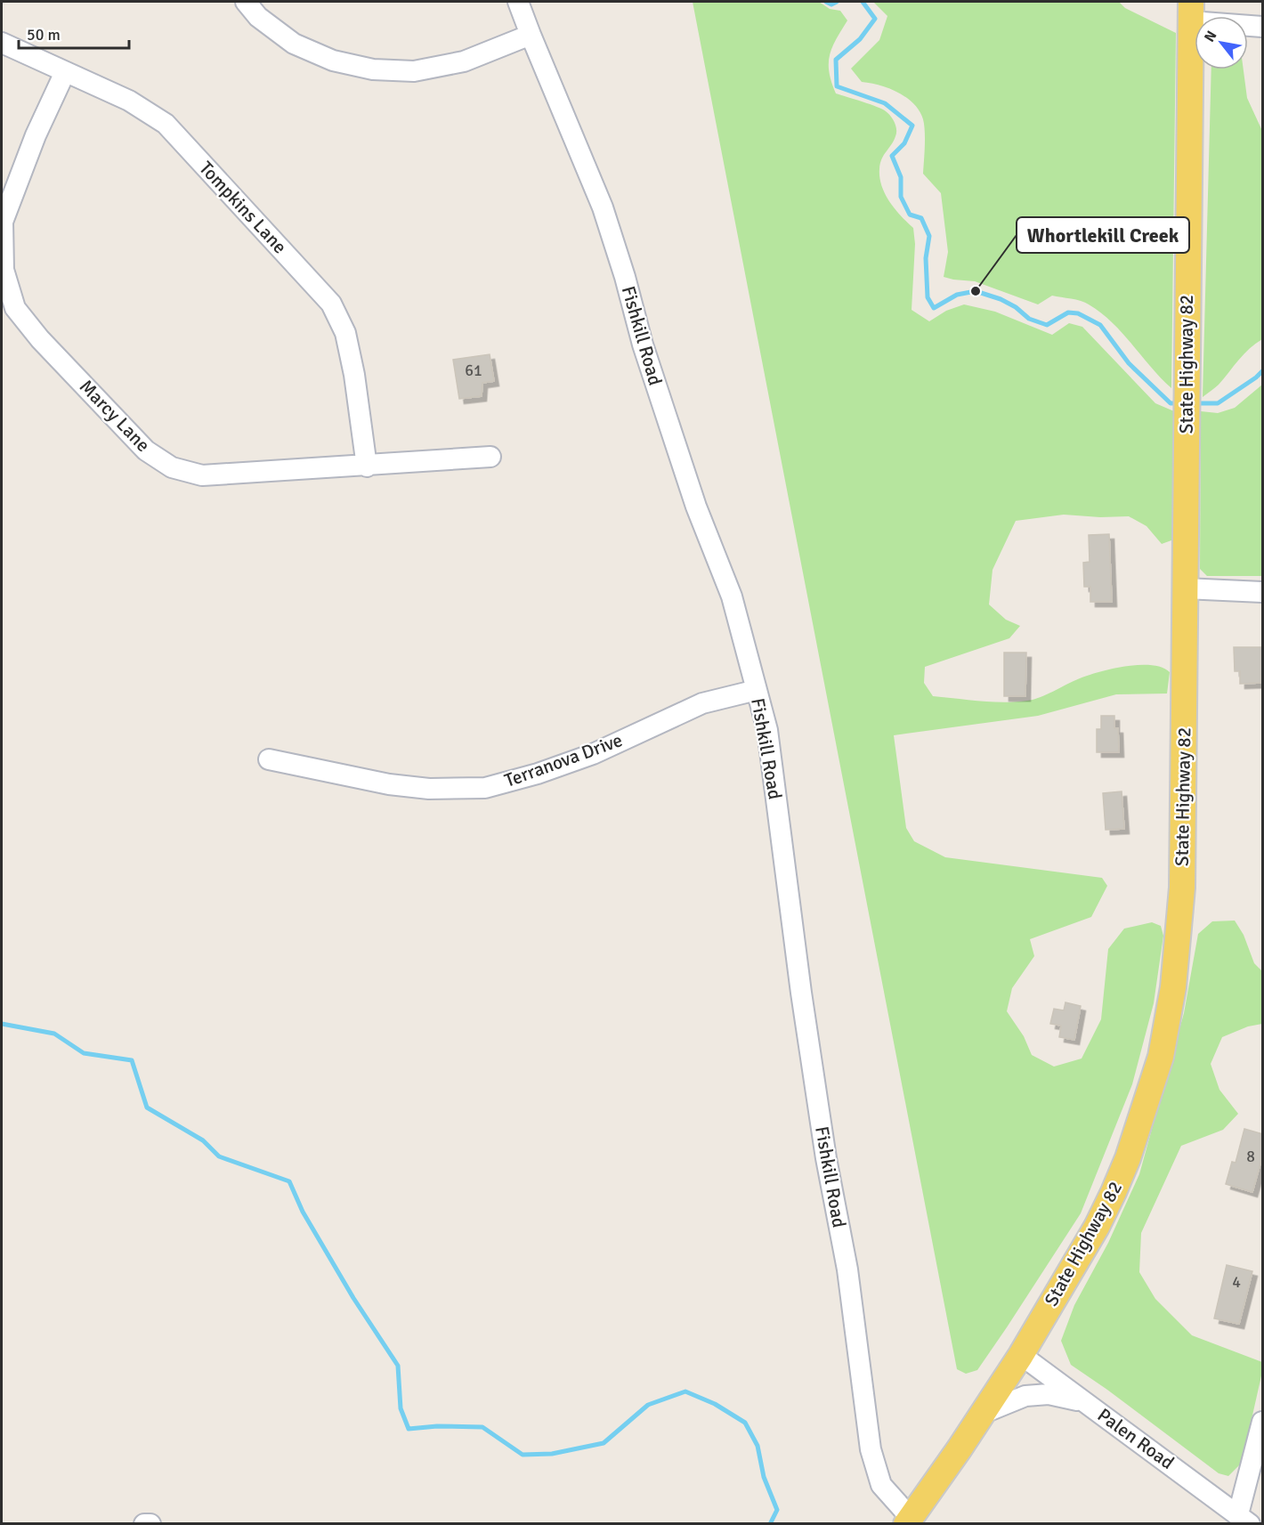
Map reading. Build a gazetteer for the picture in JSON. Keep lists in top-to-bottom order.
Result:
{
  "streets": {
    "main road": ["State Highway 82"],
    "street": [
      "Tompkins Lane",
      "Fishkill Road",
      "Marcy Lane",
      "Terranova Drive",
      "Palen Road"
    ]
  },
  "crossings": [
    ["Tompkins Lane", "Marcy Lane"],
    ["Fishkill Road", "State Highway 82"],
    ["Fishkill Road", "Terranova Drive"],
    ["State Highway 82", "Palen Road"]
  ],
  "places": ["Whortlekill Creek"],
  "house_numbers": ["61", "8", "4"],
  "scale_bar": "50 m",
  "north": "top left"
}
